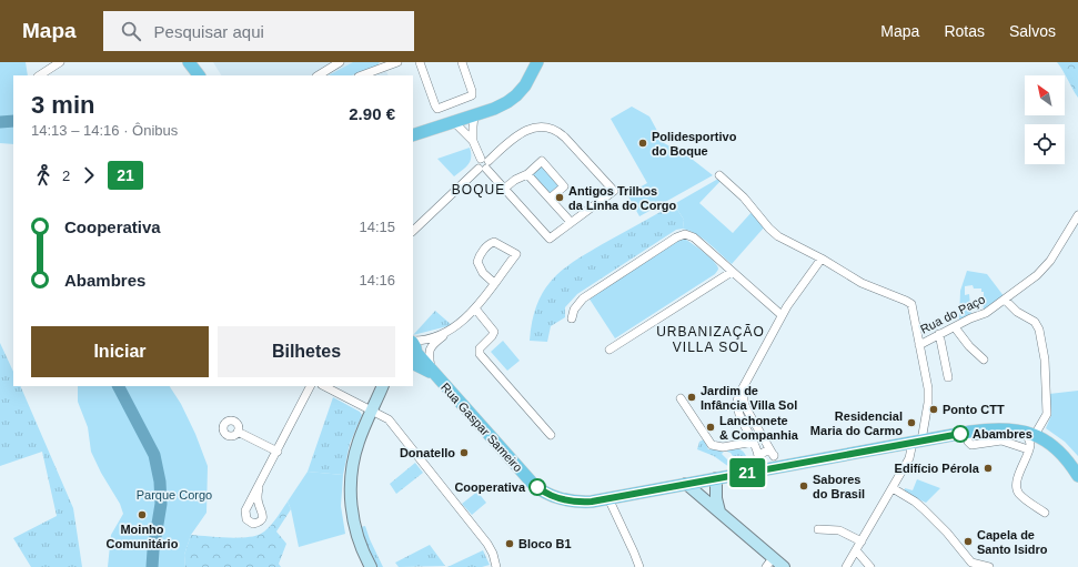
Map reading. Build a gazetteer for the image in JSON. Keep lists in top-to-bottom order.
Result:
{
  "streets": {
    "main road": ["Rua Gaspar Sameiro"],
    "street": ["Rua do Paço"]
  },
  "crossings": [
    ["Rua do Paço", "Rua Gaspar Sameiro"]
  ],
  "districts": ["BOQUE", "URBANIZAÇÃO VILLA SOL"],
  "parks": ["Parque Corgo"],
  "places": [
    "Polidesportivo do Boque",
    "Antigos Trilhos da Linha do Corgo",
    "Jardim de Infância Villa Sol",
    "Ponto CTT",
    "Residencial Maria do Carmo",
    "Lanchonete & Companhia",
    "Abambres",
    "Donatello",
    "Edifício Pérola",
    "Sabores do Brasil",
    "Cooperativa",
    "Moinho Comunitário",
    "Capela de Santo Isidro",
    "Bloco B1"
  ],
  "lines": ["bus line 21"],
  "north": "top left",
  "page": {
    "header": "Mapa",
    "search": "Pesquisar aqui",
    "nav": ["Mapa", "Rotas", "Salvos"],
    "on_map": "21",
    "heading": ["3 min", "14:13 – 14:16 · Ônibus", "2.90 €"],
    "legs": ["2", "21"],
    "list": [
      {
        "name": "Cooperativa",
        "value": "14:15"
      },
      {
        "name": "Abambres",
        "value": "14:16"
      }
    ],
    "buttons": ["Iniciar", "Bilhetes"]
  }
}
